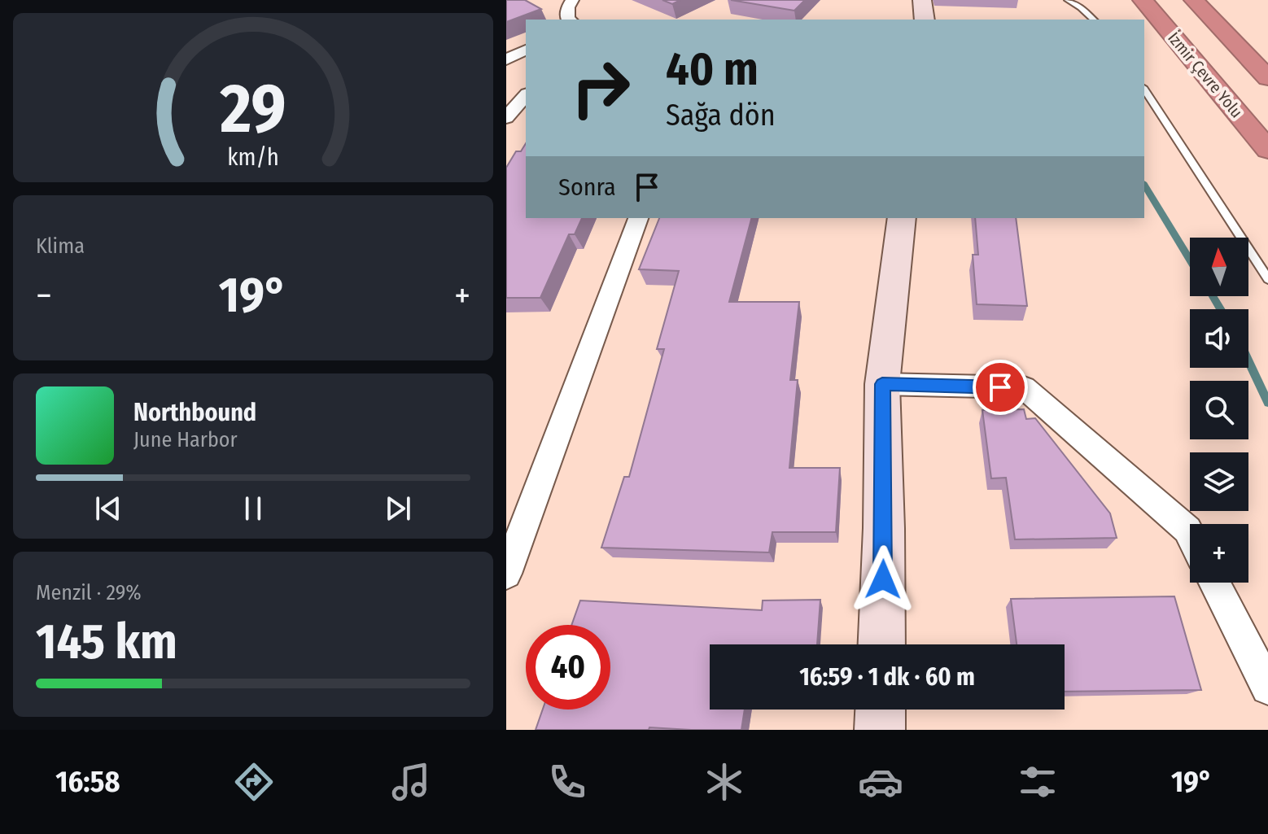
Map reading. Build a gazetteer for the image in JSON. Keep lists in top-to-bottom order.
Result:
{
  "streets": {
    "highway": ["İzmir Çevre Yolu"]
  },
  "north": "top",
  "page": {
    "turn": ["40 m", "Sağa dön"],
    "then": "Sonra",
    "tile": [
      "Klima",
      ["Menzil · 29%", "145 km"]
    ],
    "map_buttons": "+",
    "heat": ["−", "19°", "+"],
    "song": ["Northbound", "June Harbor"],
    "limit": "40",
    "trip": "16:59 · 1 dk · 60 m",
    "tabs": ["16:58", "19°"],
    "gauge": ["29", "km/h"]
  }
}
